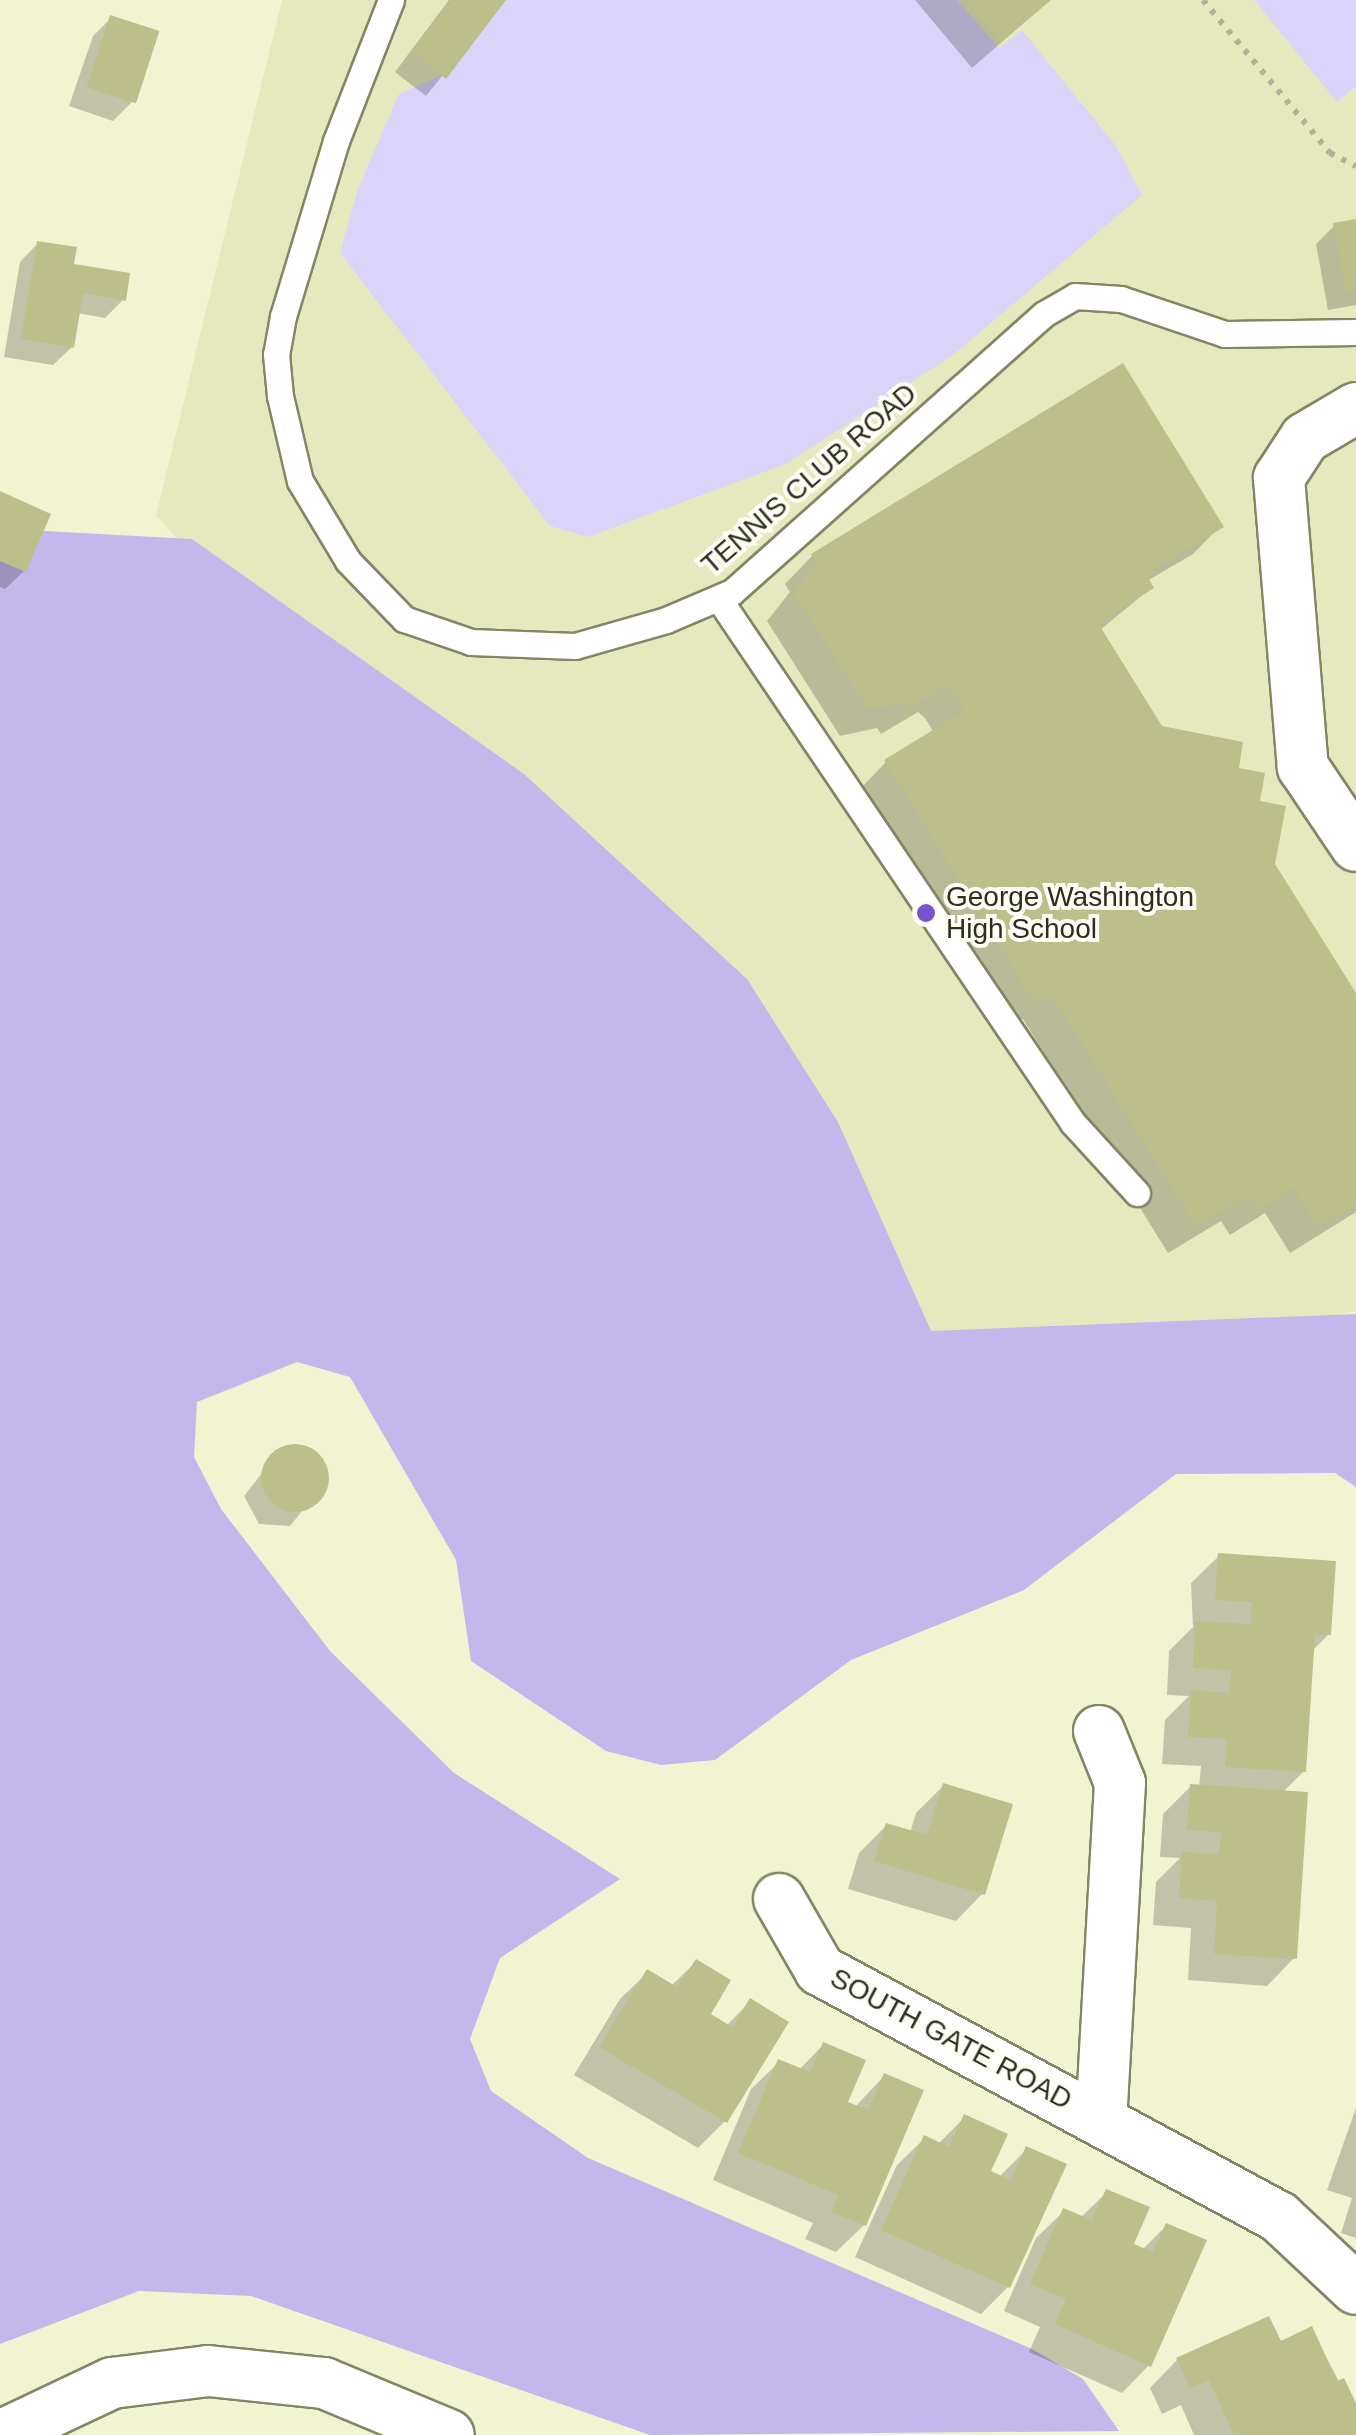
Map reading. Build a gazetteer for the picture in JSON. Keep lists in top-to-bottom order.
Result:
{
  "streets": {
    "street": ["SOUTH GATE ROAD"],
    "lane": ["TENNIS CLUB ROAD"]
  },
  "places": ["George Washington High School"]
}
